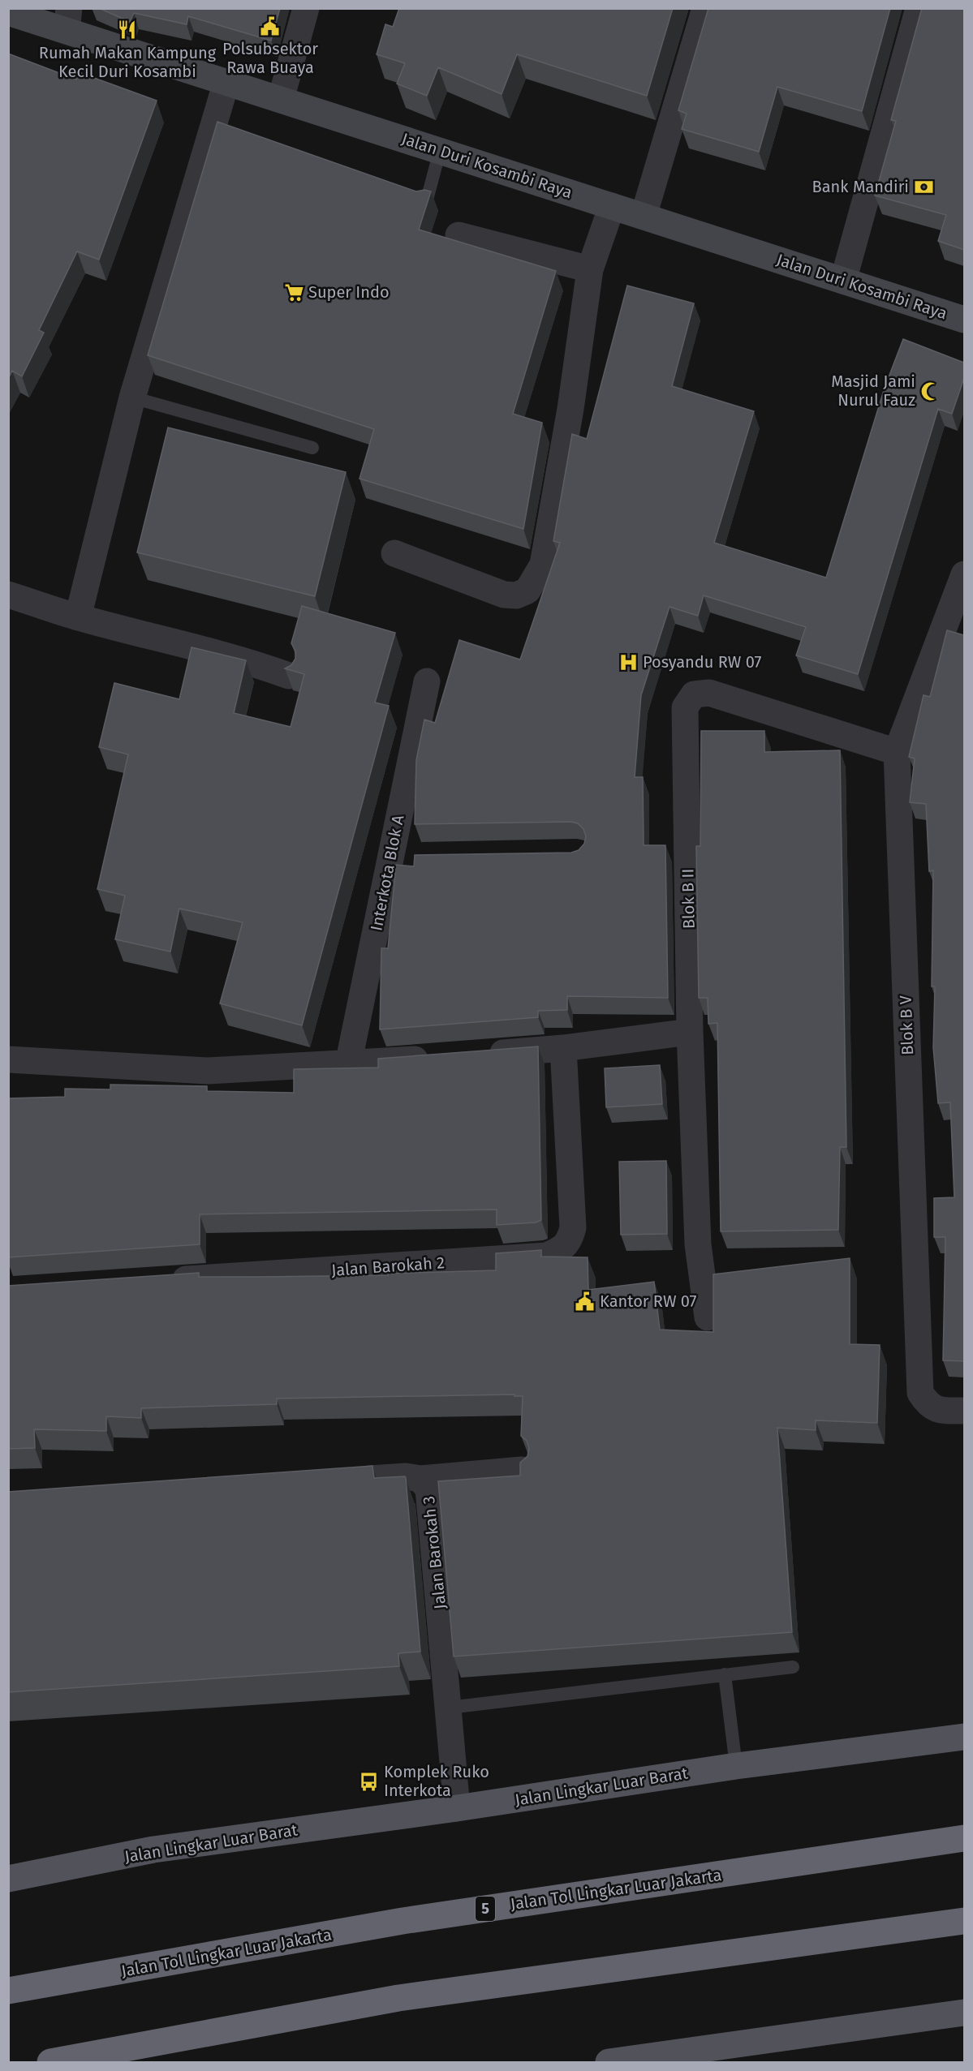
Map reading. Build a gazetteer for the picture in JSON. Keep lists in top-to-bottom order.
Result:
{
  "streets": {
    "highway": ["Jalan Tol Lingkar Luar Jakarta", "5"],
    "main road": ["Jalan Duri Kosambi Raya", "Jalan Lingkar Luar Barat"],
    "street": [
      "Interkota Blok A",
      "Blok B II",
      "Blok B V",
      "Jalan Barokah 2",
      "Jalan Barokah 3"
    ]
  },
  "crossings": [
    ["Blok B II", "Blok B V"],
    ["Jalan Barokah 3", "Jalan Lingkar Luar Barat"]
  ],
  "places": {
    "public building": ["Polsubsektor Rawa Buaya", "Kantor RW 07"],
    "restaurant": ["Rumah Makan Kampung Kecil Duri Kosambi"],
    "bank": ["Bank Mandiri"],
    "supermarket": ["Super Indo"],
    "mosque": ["Masjid Jami Nurul Fauz"],
    "hospital": ["Posyandu RW 07"],
    "bus stop": ["Komplek Ruko Interkota"]
  }
}
